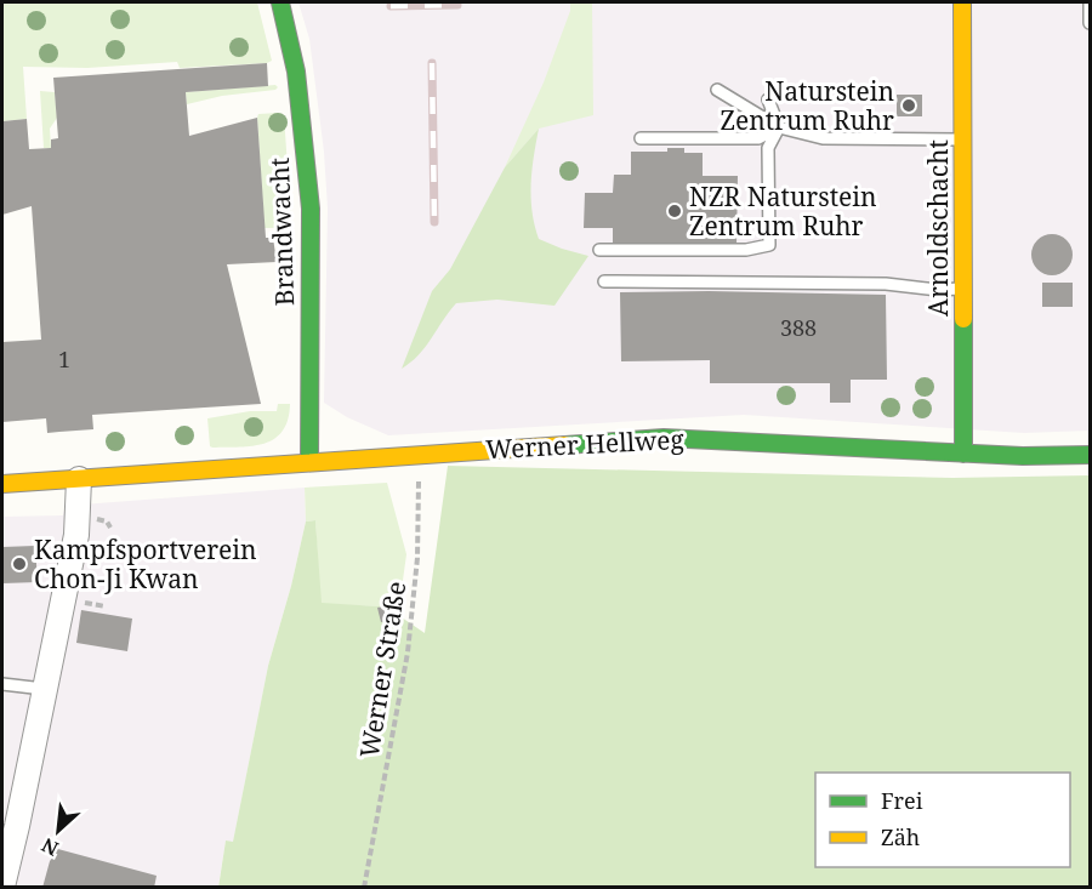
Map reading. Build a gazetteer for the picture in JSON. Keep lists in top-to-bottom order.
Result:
{
  "streets": {
    "main road": ["Arnoldschacht", "Brandwacht", "Werner Hellweg"],
    "path": ["Werner Straße"]
  },
  "crossings": [
    ["Arnoldschacht", "Werner Hellweg"],
    ["Brandwacht", "Werner Hellweg"],
    ["Werner Hellweg", "Werner Straße"]
  ],
  "places": ["Naturstein Zentrum Ruhr", "NZR Naturstein Zentrum Ruhr", "Kampfsportverein Chon-Ji Kwan"],
  "house_numbers": ["388", "1"],
  "legend": ["Frei", "Zäh"],
  "north": "bottom left"
}
